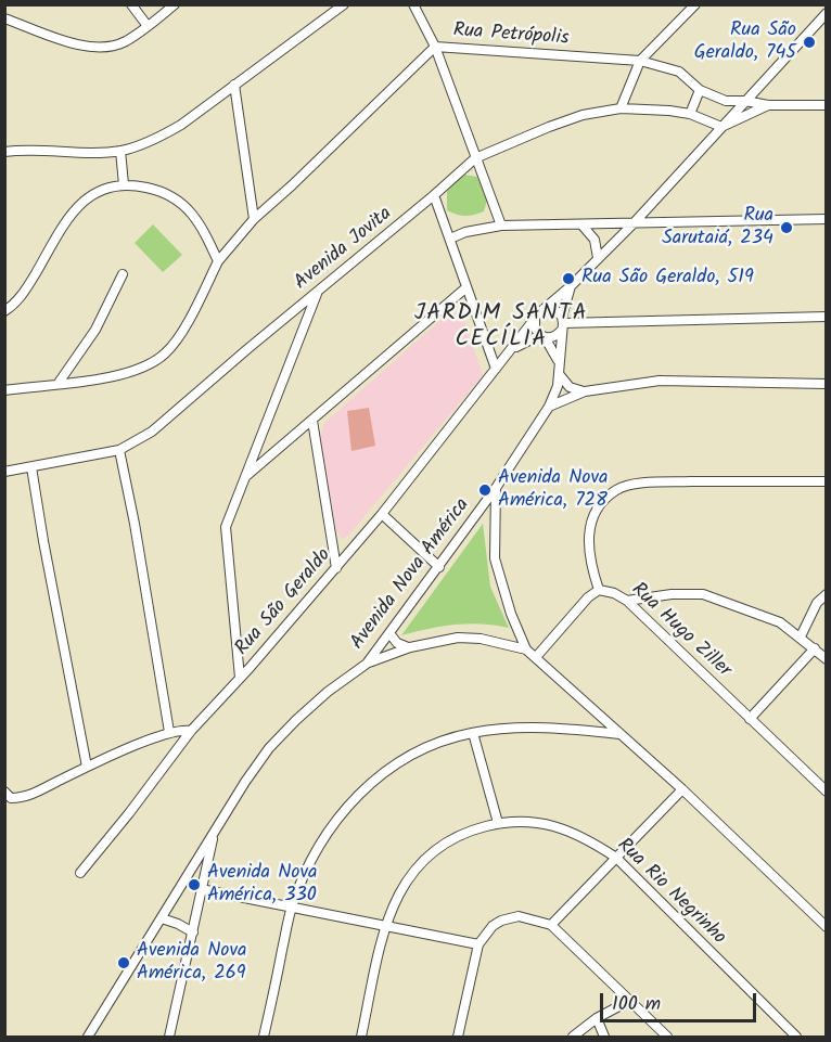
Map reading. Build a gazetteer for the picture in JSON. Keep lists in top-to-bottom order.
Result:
{
  "streets": {
    "street": [
      "Rua Petrópolis",
      "Avenida Jovita",
      "Avenida Nova América",
      "Rua São Geraldo",
      "Rua Hugo Ziller",
      "Rua Rio Negrinho"
    ]
  },
  "crossings": [
    ["Avenida Nova América", "Rua São Geraldo"]
  ],
  "districts": ["JARDIM SANTA CECÍLIA"],
  "places": [
    "Rua São Geraldo, 745",
    "Rua Sarutaiá, 234",
    "Rua São Geraldo, 519",
    "Avenida Nova América, 728",
    "Avenida Nova América, 330",
    "Avenida Nova América, 269"
  ],
  "scale_bar": "100 m"
}
